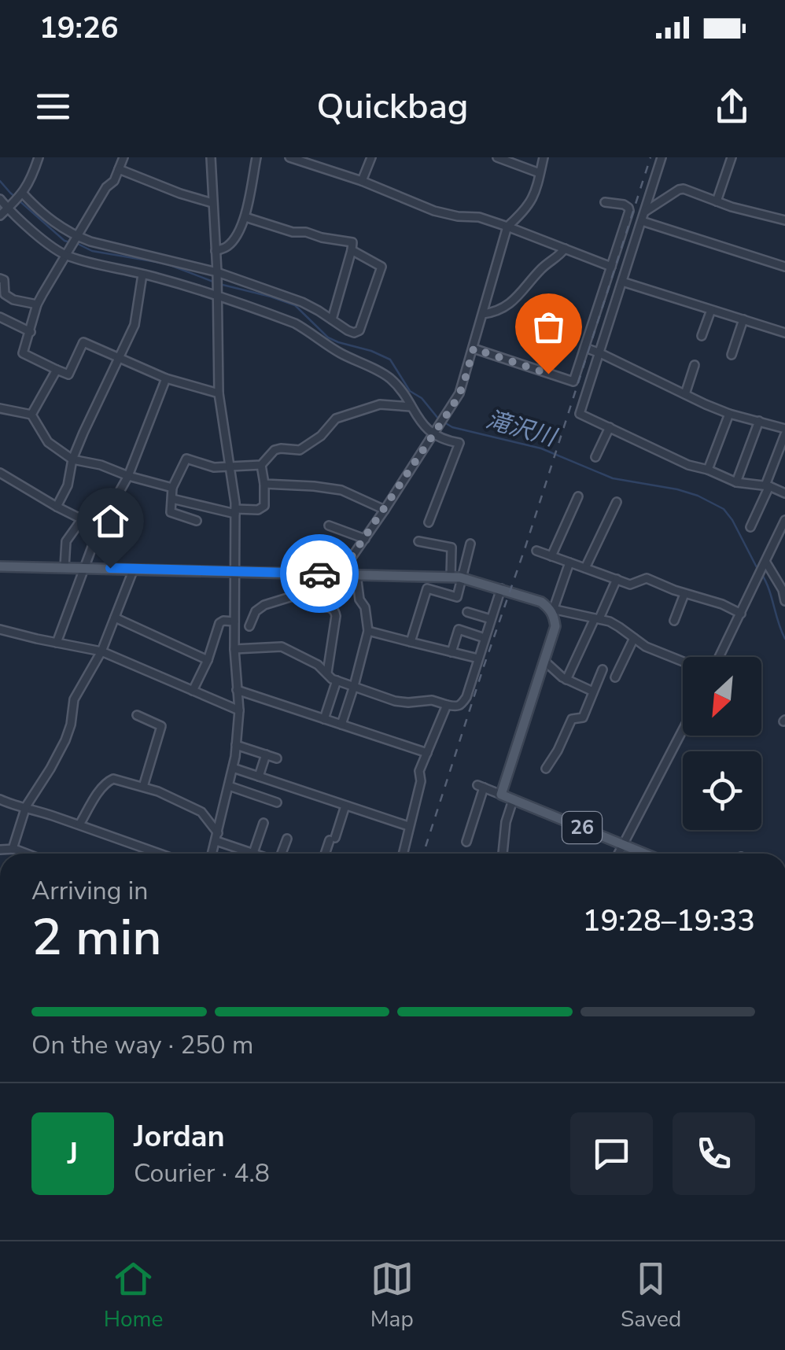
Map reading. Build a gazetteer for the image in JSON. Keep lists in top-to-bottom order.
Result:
{
  "streets": {
    "main road": ["26"]
  },
  "water": ["滝沢川"],
  "north": "bottom left",
  "page": {
    "status": "19:26",
    "header": "Quickbag",
    "heading": ["2 min", "Arriving in", "19:28–19:33"],
    "panel": ["Jordan", "Courier · 4.8"],
    "bar": "On the way · 250 m",
    "round": "J",
    "tabs": ["Home", "Map", "Saved"]
  }
}
